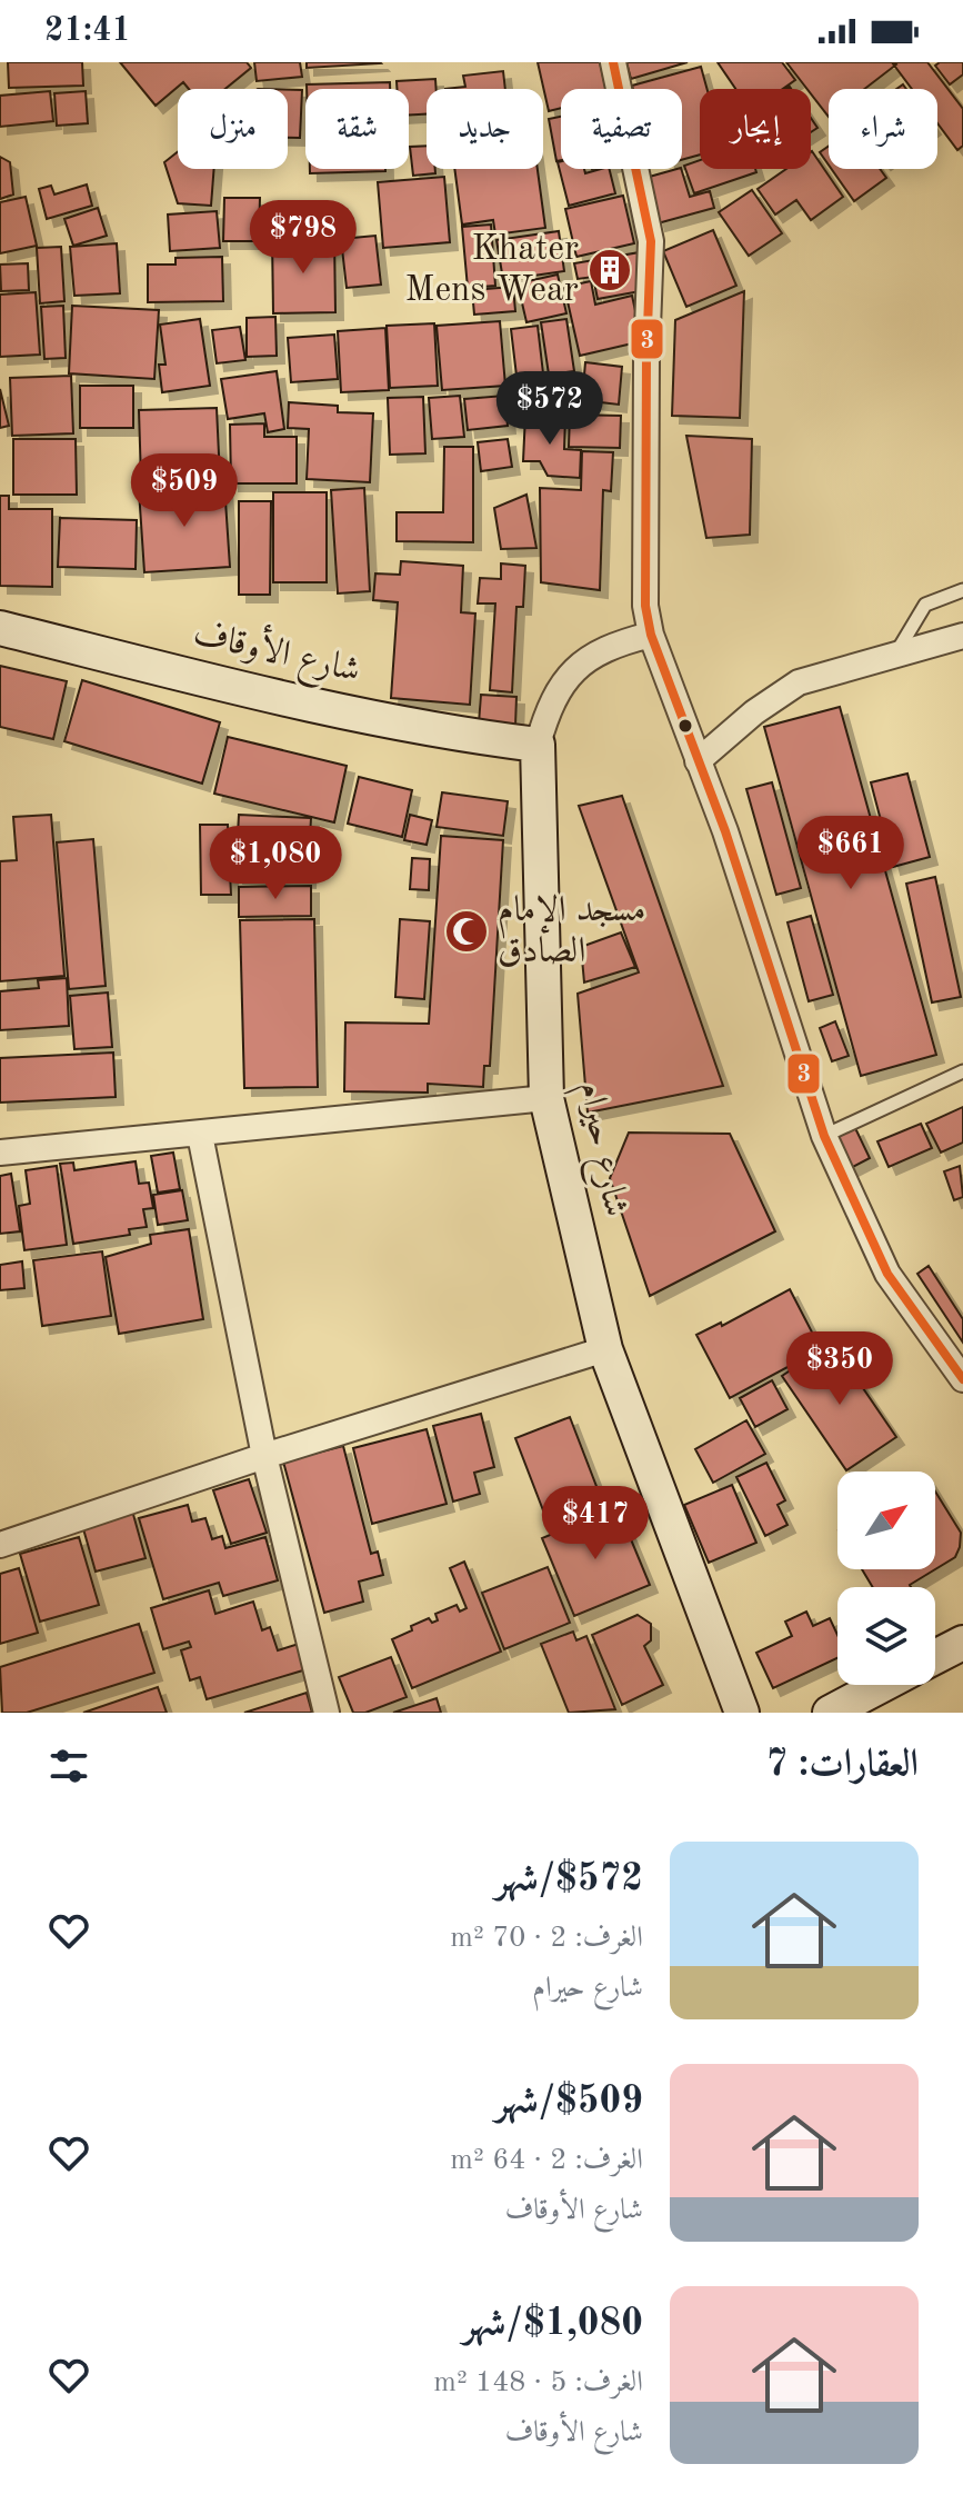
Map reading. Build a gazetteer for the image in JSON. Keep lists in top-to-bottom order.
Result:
{
  "streets": {
    "street": ["شارع الأوقاف", "شارع حيرام"]
  },
  "crossings": [
    ["شارع الأوقاف", "شارع حيرام"]
  ],
  "places": {
    "building": ["Khater Mens Wear"],
    "mosque": ["مسجد الإمام الصادق"]
  },
  "lines": ["transit line 3"],
  "north": "top right",
  "page": {
    "status": "21:41",
    "chip": [
      "شراء",
      "إيجار",
      "تصفية",
      "جديد",
      "شقة",
      "منزل"
    ],
    "price": [
      "$798",
      "$572",
      "$509",
      "$661",
      "$1,080",
      "$350",
      "$417"
    ],
    "heading": "العقارات: 7",
    "list": [
      {
        "name": "$572/شهر",
        "note": "الغرف: 2 · 70 m² · شارع حيرام"
      },
      {
        "name": "$509/شهر",
        "note": "الغرف: 2 · 64 m² · شارع الأوقاف"
      },
      {
        "name": "$1,080/شهر",
        "note": "الغرف: 5 · 148 m² · شارع الأوقاف"
      }
    ]
  }
}
